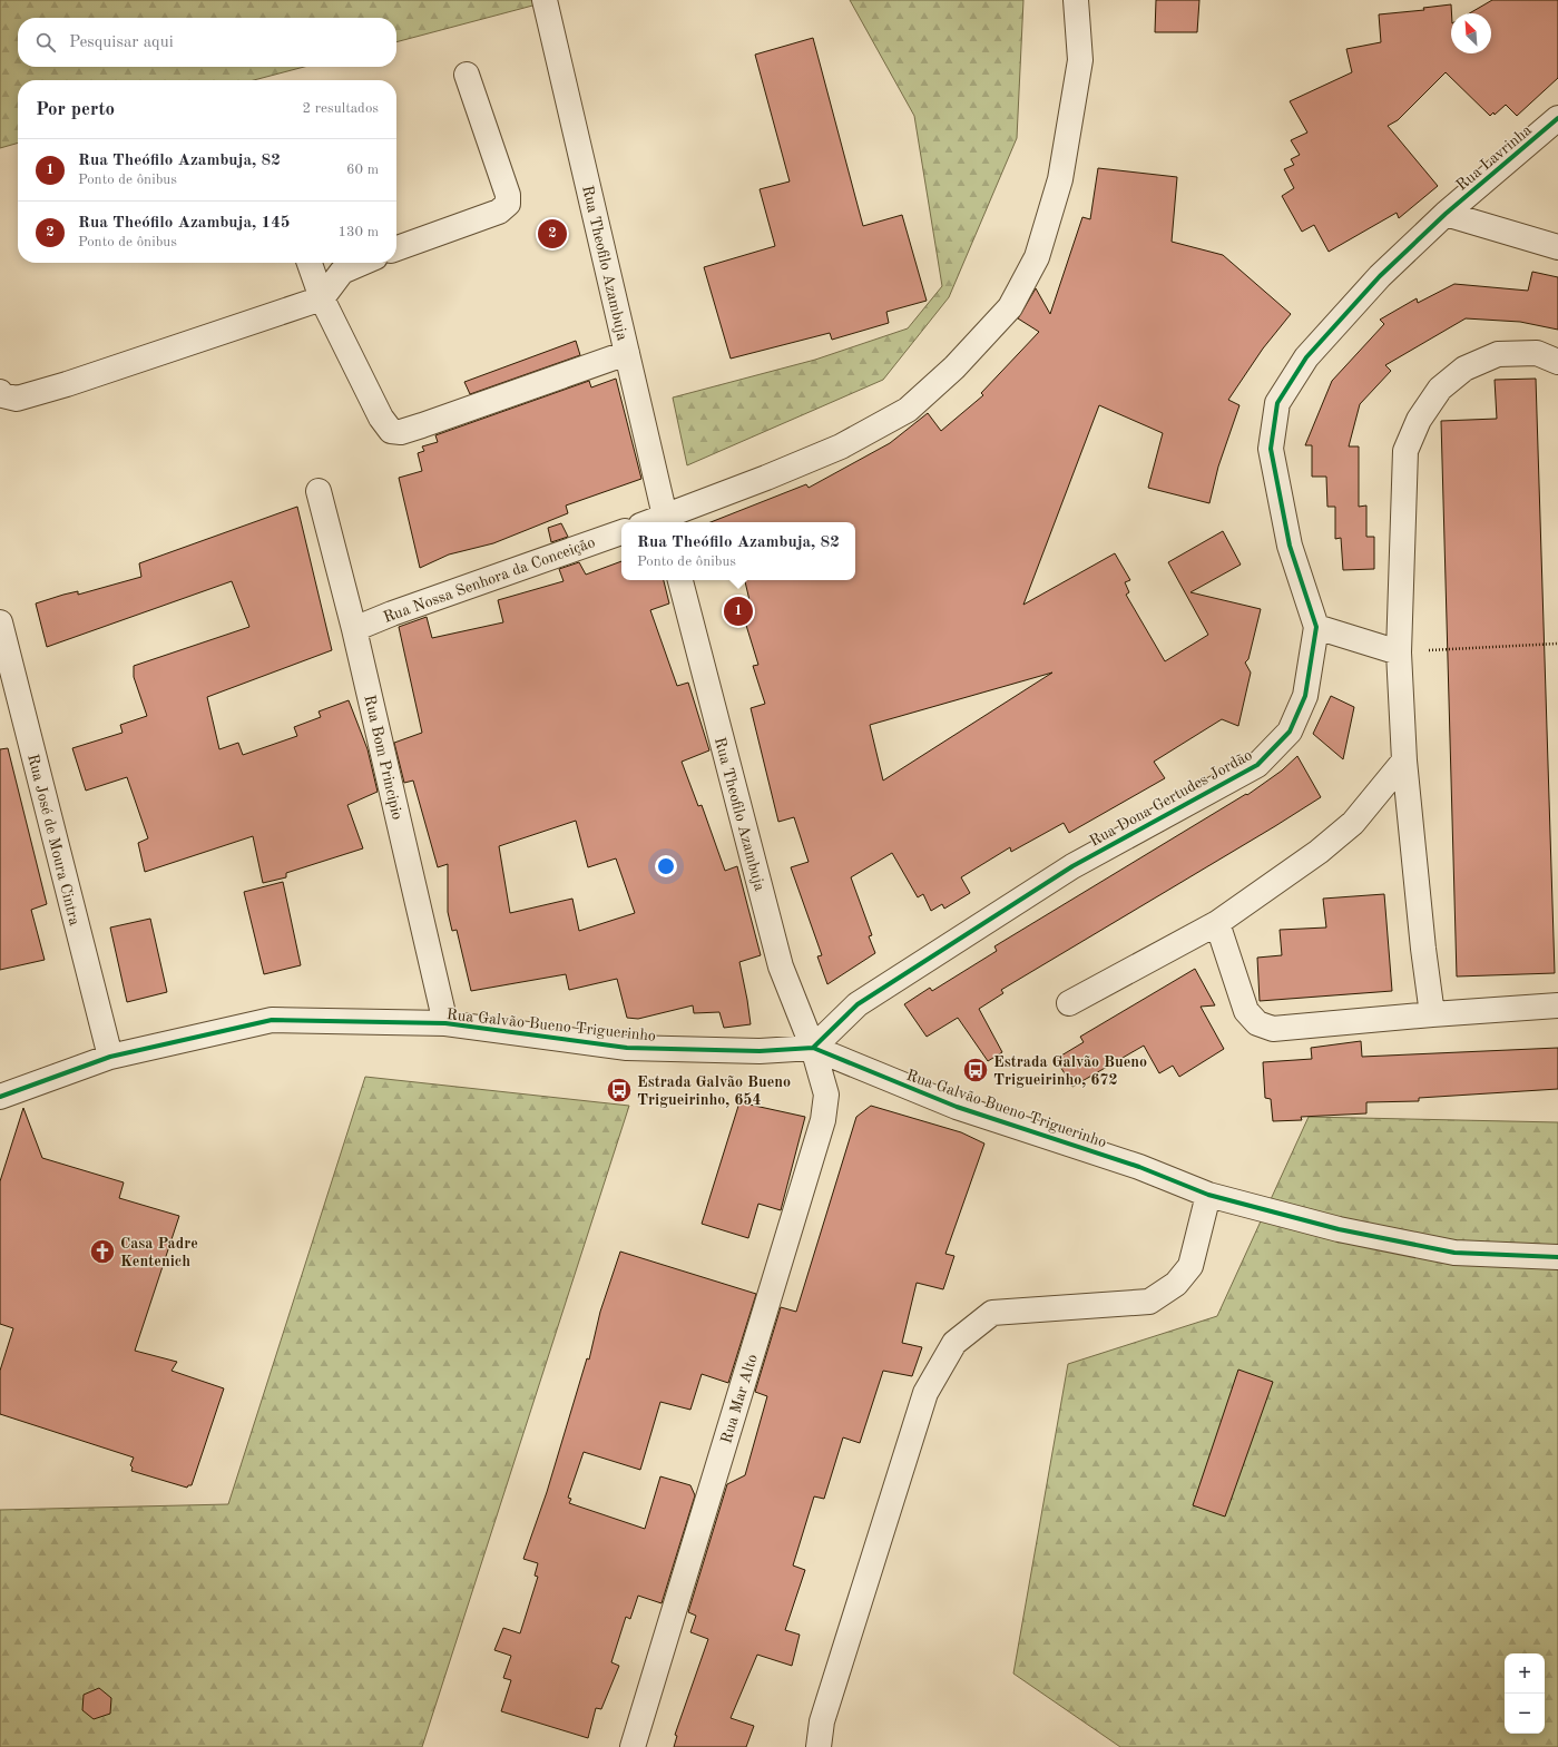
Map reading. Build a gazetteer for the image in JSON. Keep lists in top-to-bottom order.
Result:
{
  "streets": {
    "street": [
      "Rua Lavrinha",
      "Rua Theofilo Azambuja",
      "Rua Nossa Senhora da Conceição",
      "Rua Bom Principio",
      "Rua Dona Gertudes Jordão",
      "Rua José de Moura Cintra",
      "Rua Galvão Bueno Triguerinho",
      "Rua Mar Alto"
    ]
  },
  "crossings": [
    ["Rua Lavrinha", "Rua Dona Gertudes Jordão"],
    ["Rua Theofilo Azambuja", "Rua Dona Gertudes Jordão"],
    ["Rua Theofilo Azambuja", "Rua Galvão Bueno Triguerinho"],
    ["Rua Theofilo Azambuja", "Rua Mar Alto"],
    ["Rua Nossa Senhora da Conceição", "Rua Bom Principio"],
    ["Rua Bom Principio", "Rua Galvão Bueno Triguerinho"],
    ["Rua Dona Gertudes Jordão", "Rua Galvão Bueno Triguerinho"],
    ["Rua Dona Gertudes Jordão", "Rua Mar Alto"],
    ["Rua José de Moura Cintra", "Rua Galvão Bueno Triguerinho"],
    ["Rua Galvão Bueno Triguerinho", "Rua Mar Alto"]
  ],
  "places": {
    "bus stop": ["Estrada Galvão Bueno Trigueirinho, 672", "Estrada Galvão Bueno Trigueirinho, 654"],
    "church": ["Casa Padre Kentenich"]
  },
  "north": "top left",
  "page": {
    "search": "Pesquisar aqui",
    "heading": ["Por perto", "2 resultados"],
    "list": [
      {
        "mark": "1",
        "name": "Rua Theófilo Azambuja, 82",
        "note": "Ponto de ônibus",
        "value": "60 m"
      },
      {
        "mark": "2",
        "name": "Rua Theófilo Azambuja, 145",
        "note": "Ponto de ônibus",
        "value": "130 m"
      }
    ],
    "pins": ["2", "1"],
    "popup": ["Rua Theófilo Azambuja, 82", "Ponto de ônibus"],
    "map_buttons": ["+", "−"]
  }
}
